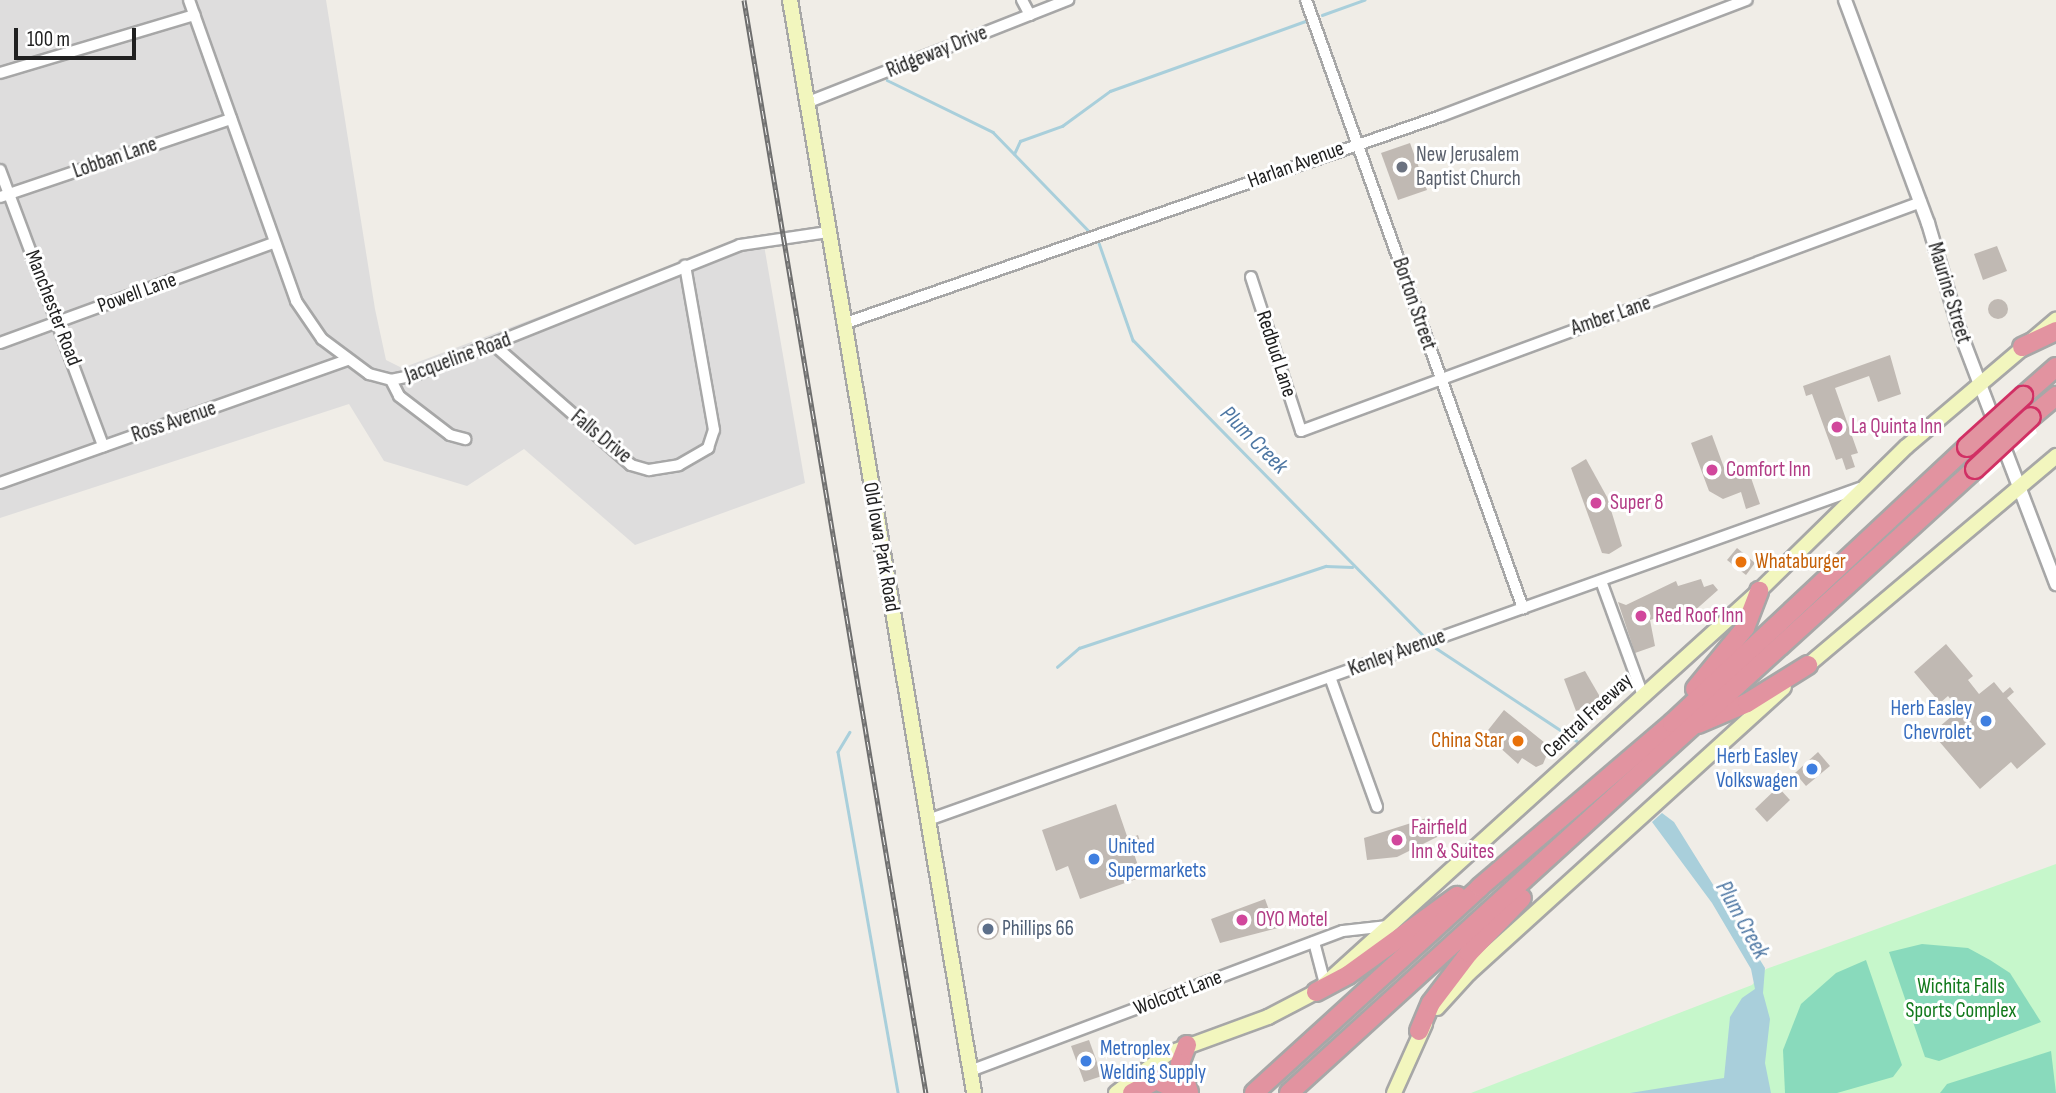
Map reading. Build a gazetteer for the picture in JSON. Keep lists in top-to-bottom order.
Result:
{
  "streets": {
    "main road": ["Old Iowa Park Road", "Central Freeway"],
    "street": [
      "Ridgeway Drive",
      "Lobban Lane",
      "Harlan Avenue",
      "Powell Lane",
      "Maurine Street",
      "Borton Street",
      "Manchester Road",
      "Amber Lane",
      "Redbud Lane",
      "Jacqueline Road",
      "Ross Avenue",
      "Falls Drive",
      "Kenley Avenue",
      "Wolcott Lane"
    ]
  },
  "crossings": [
    ["Ridgeway Drive", "Old Iowa Park Road"],
    ["Lobban Lane", "Manchester Road"],
    ["Lobban Lane", "Jacqueline Road"],
    ["Harlan Avenue", "Borton Street"],
    ["Harlan Avenue", "Old Iowa Park Road"],
    ["Powell Lane", "Manchester Road"],
    ["Powell Lane", "Jacqueline Road"],
    ["Maurine Street", "Amber Lane"],
    ["Maurine Street", "Central Freeway"],
    ["Borton Street", "Amber Lane"],
    ["Borton Street", "Kenley Avenue"],
    ["Manchester Road", "Ross Avenue"],
    ["Amber Lane", "Redbud Lane"],
    ["Jacqueline Road", "Ross Avenue"],
    ["Jacqueline Road", "Falls Drive"],
    ["Jacqueline Road", "Old Iowa Park Road"],
    ["Old Iowa Park Road", "Kenley Avenue"],
    ["Old Iowa Park Road", "Wolcott Lane"],
    ["Kenley Avenue", "Central Freeway"],
    ["Central Freeway", "Wolcott Lane"]
  ],
  "water": ["Plum Creek"],
  "parks": ["Wichita Falls Sports Complex"],
  "places": [
    "New Jerusalem Baptist Church",
    "La Quinta Inn",
    "Comfort Inn",
    "Super 8",
    "Whataburger",
    "Red Roof Inn",
    "Herb Easley Chevrolet",
    "China Star",
    "Herb Easley Volkswagen",
    "Fairfield Inn & Suites",
    "United Supermarkets",
    "OYO Motel",
    "Phillips 66",
    "Metroplex Welding Supply"
  ],
  "scale_bar": "100 m"
}
